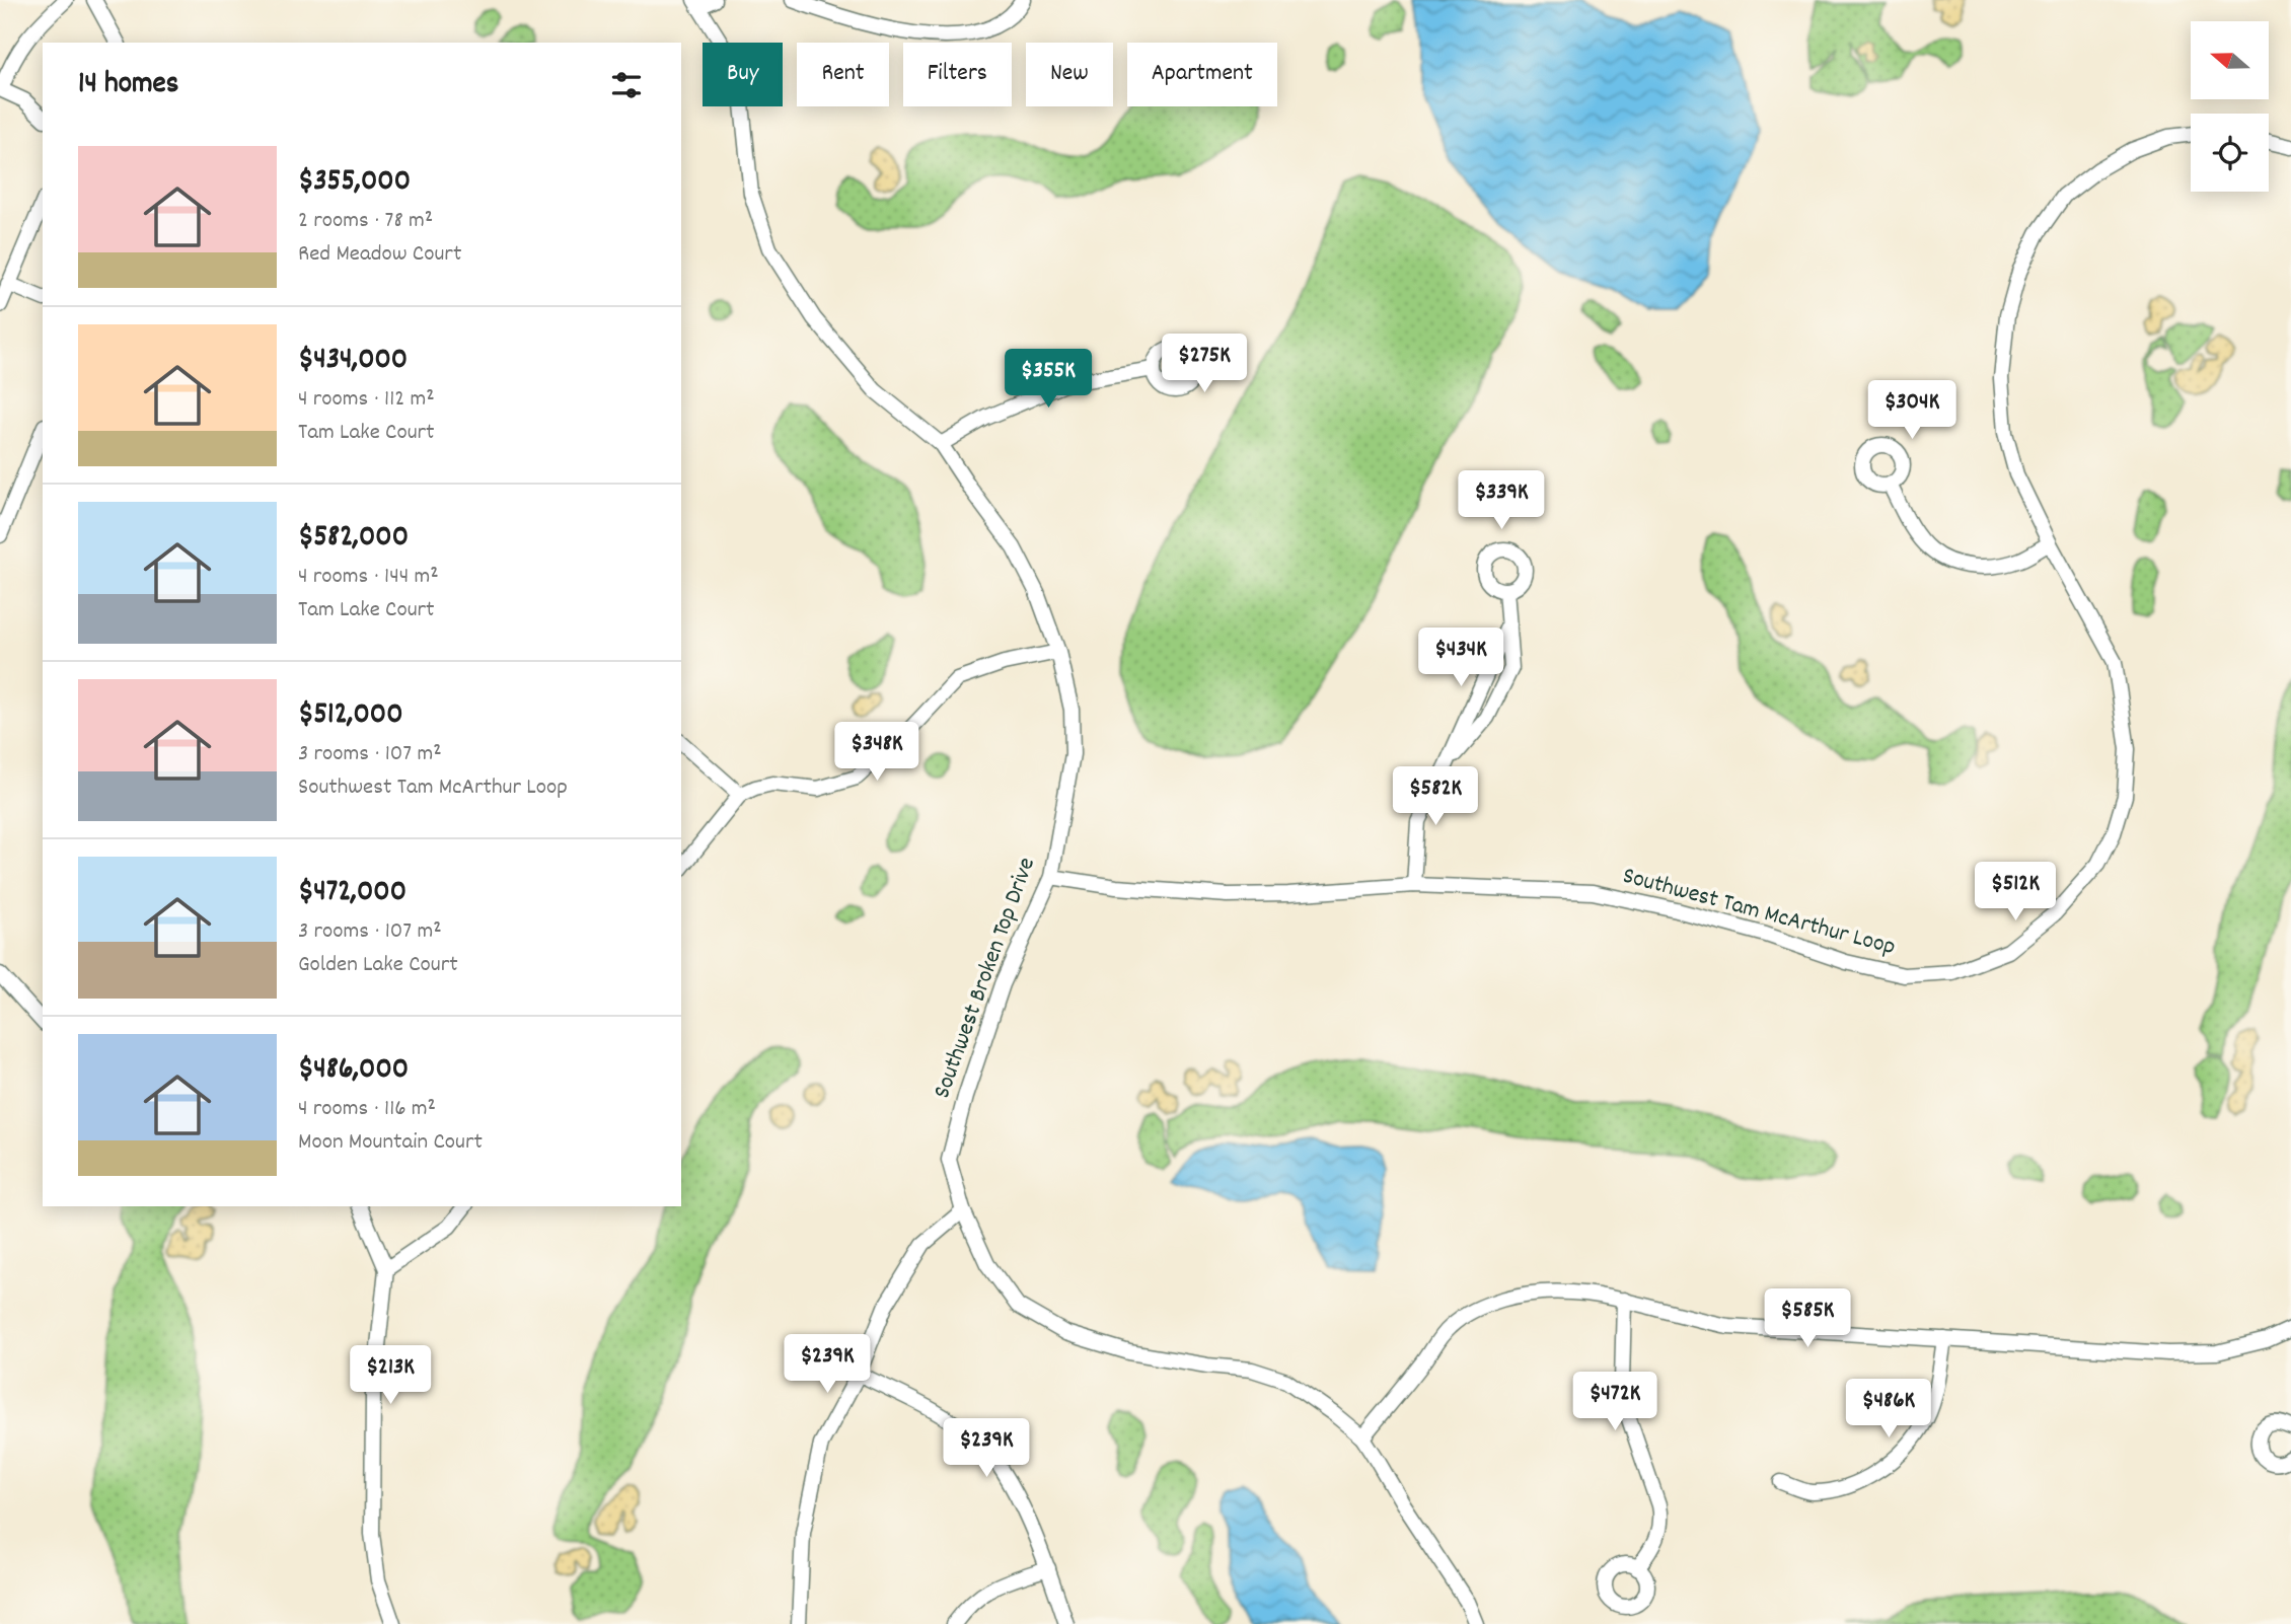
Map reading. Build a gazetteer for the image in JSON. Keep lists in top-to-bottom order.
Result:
{
  "streets": {
    "street": ["Southwest Tam McArthur Loop", "Southwest Broken Top Drive"]
  },
  "crossings": [
    ["Southwest Tam McArthur Loop", "Southwest Broken Top Drive"]
  ],
  "north": "left",
  "page": {
    "chip": [
      "Buy",
      "Rent",
      "Filters",
      "New",
      "Apartment"
    ],
    "heading": "14 homes",
    "list": [
      {
        "name": "$355,000",
        "note": "2 rooms · 78 m² · Red Meadow Court"
      },
      {
        "name": "$434,000",
        "note": "4 rooms · 112 m² · Tam Lake Court"
      },
      {
        "name": "$582,000",
        "note": "4 rooms · 144 m² · Tam Lake Court"
      },
      {
        "name": "$512,000",
        "note": "3 rooms · 107 m² · Southwest Tam McArthur Loop"
      },
      {
        "name": "$472,000",
        "note": "3 rooms · 107 m² · Golden Lake Court"
      },
      {
        "name": "$486,000",
        "note": "4 rooms · 116 m² · Moon Mountain Court"
      }
    ],
    "price": [
      "$275K",
      "$355K",
      "$304K",
      "$339K",
      "$434K",
      "$348K",
      "$582K",
      "$512K",
      "$585K",
      "$239K",
      "$213K",
      "$472K",
      "$486K",
      "$239K"
    ]
  }
}
